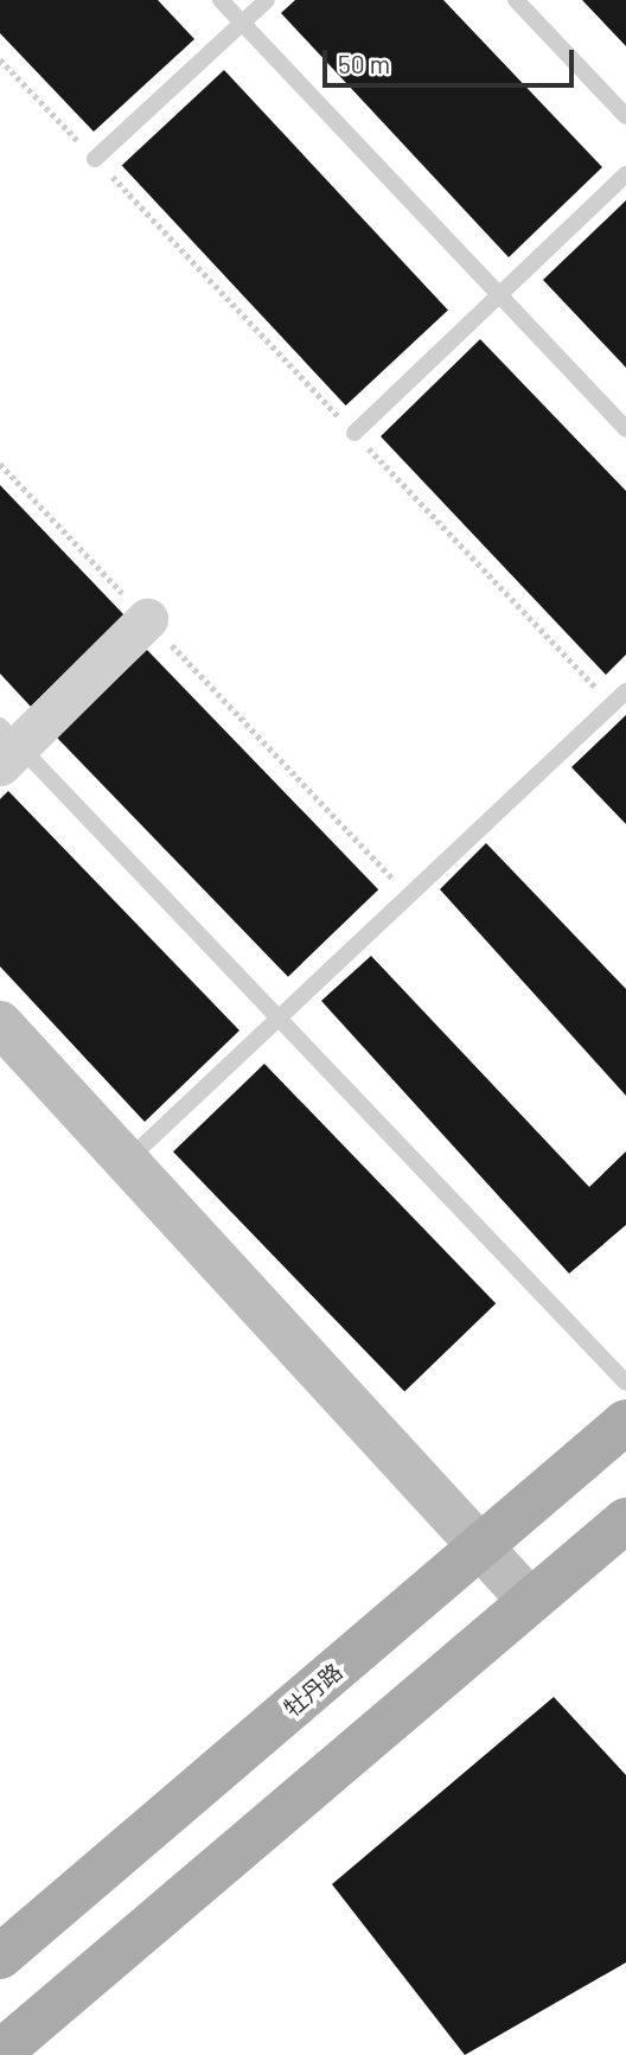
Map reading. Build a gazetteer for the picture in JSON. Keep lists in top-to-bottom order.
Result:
{
  "streets": {
    "main road": ["牡丹路"]
  },
  "scale_bar": "50 m"
}
